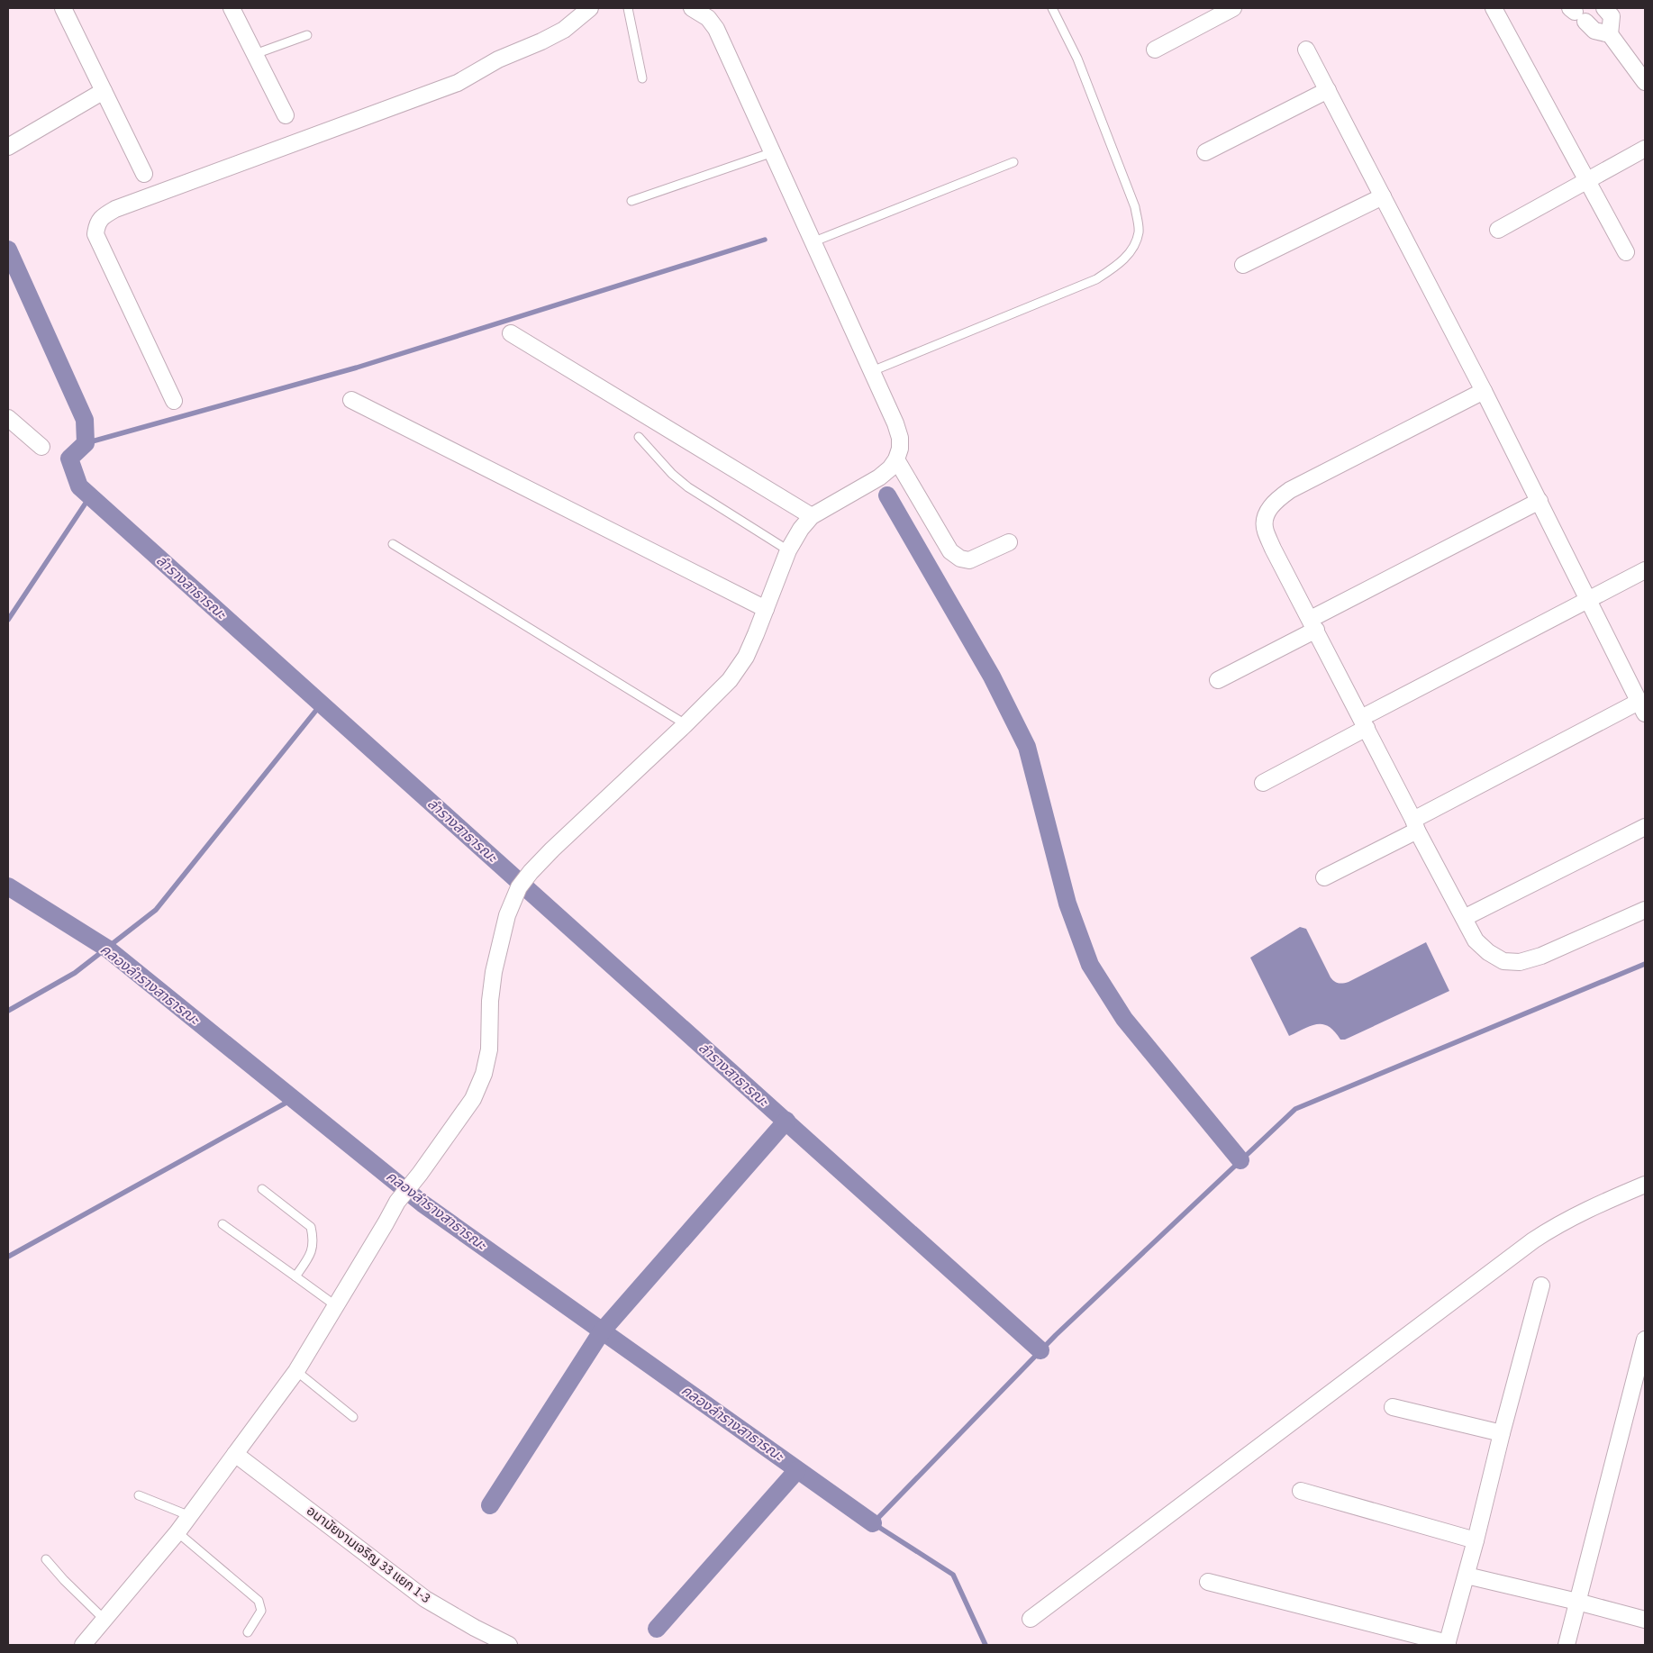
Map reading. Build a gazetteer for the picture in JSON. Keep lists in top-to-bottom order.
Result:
{
  "streets": {
    "street": ["อนามัยงามเจริญ 33 แยก 1-3"]
  },
  "water": ["ลำรางสาธารณะ", "คลองลำรางสาธารณะ"]
}
